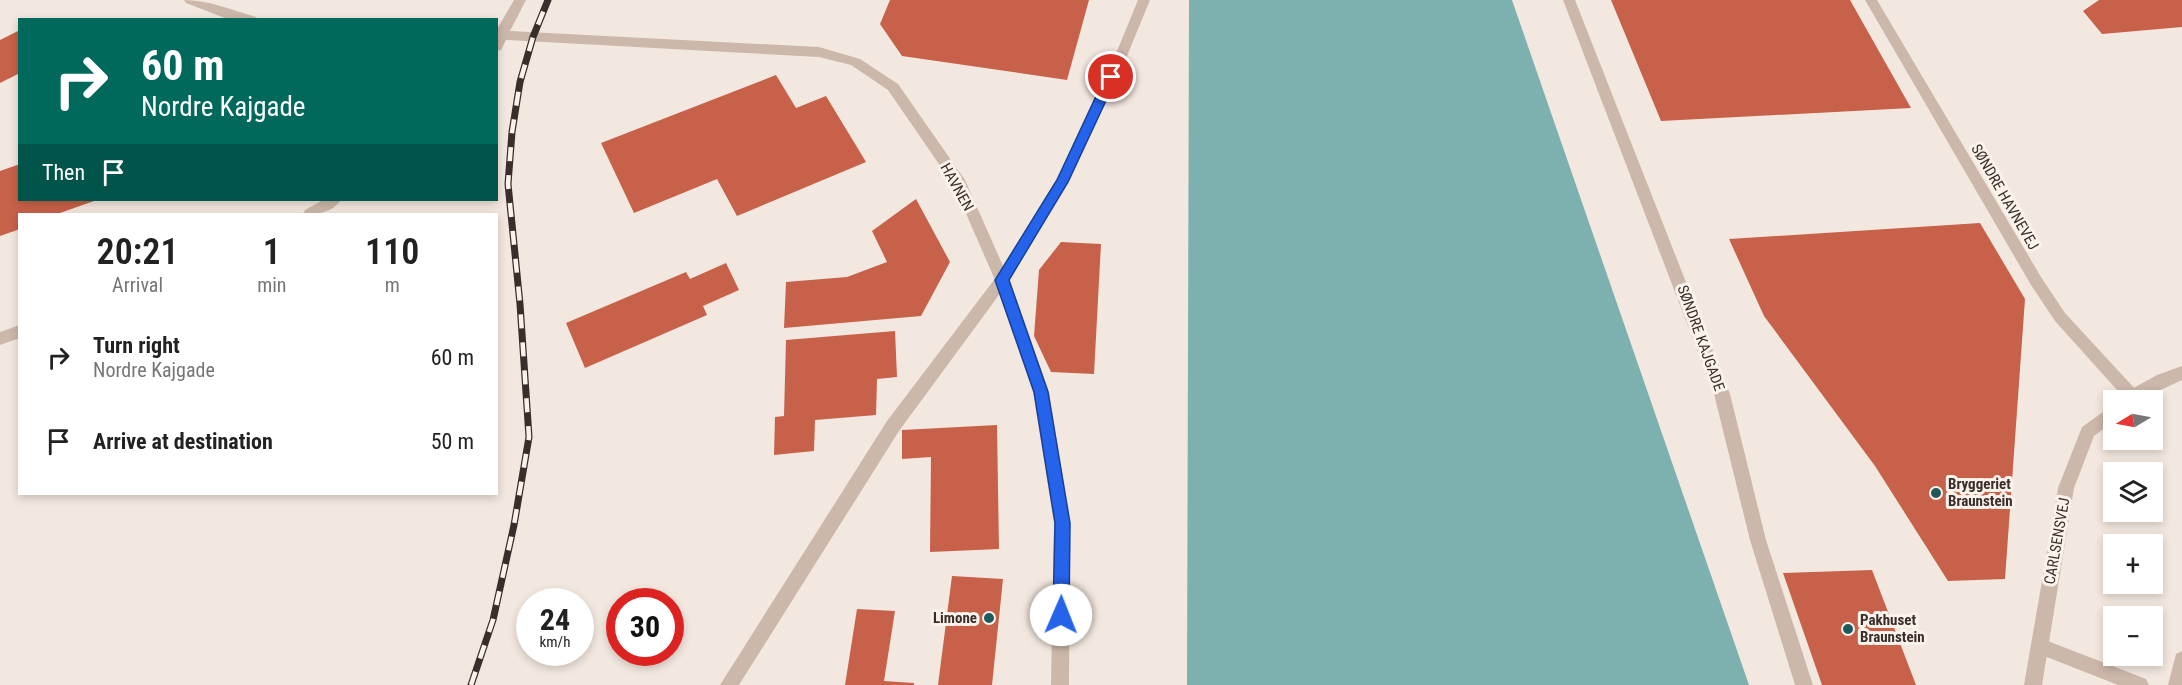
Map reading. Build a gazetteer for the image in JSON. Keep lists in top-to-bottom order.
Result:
{
  "streets": {
    "street": [
      "HAVNEN",
      "SØNDRE HAVNEVEJ",
      "SØNDRE KAJGADE",
      "CARLSENSVEJ"
    ]
  },
  "places": ["Bryggeriet Braunstein", "Limone", "Pakhuset Braunstein"],
  "north": "left",
  "page": {
    "turn": ["60 m", "Nordre Kajgade"],
    "then": "Then",
    "eta": [
      "20:21",
      "Arrival",
      "1",
      "min",
      "110",
      "m"
    ],
    "list": [
      {
        "name": "Turn right",
        "note": "Nordre Kajgade",
        "value": "60 m"
      },
      {
        "name": "Arrive at destination",
        "value": "50 m"
      }
    ],
    "map_buttons": ["+", "−"],
    "speed": "24 km/h",
    "limit": "30"
  }
}
